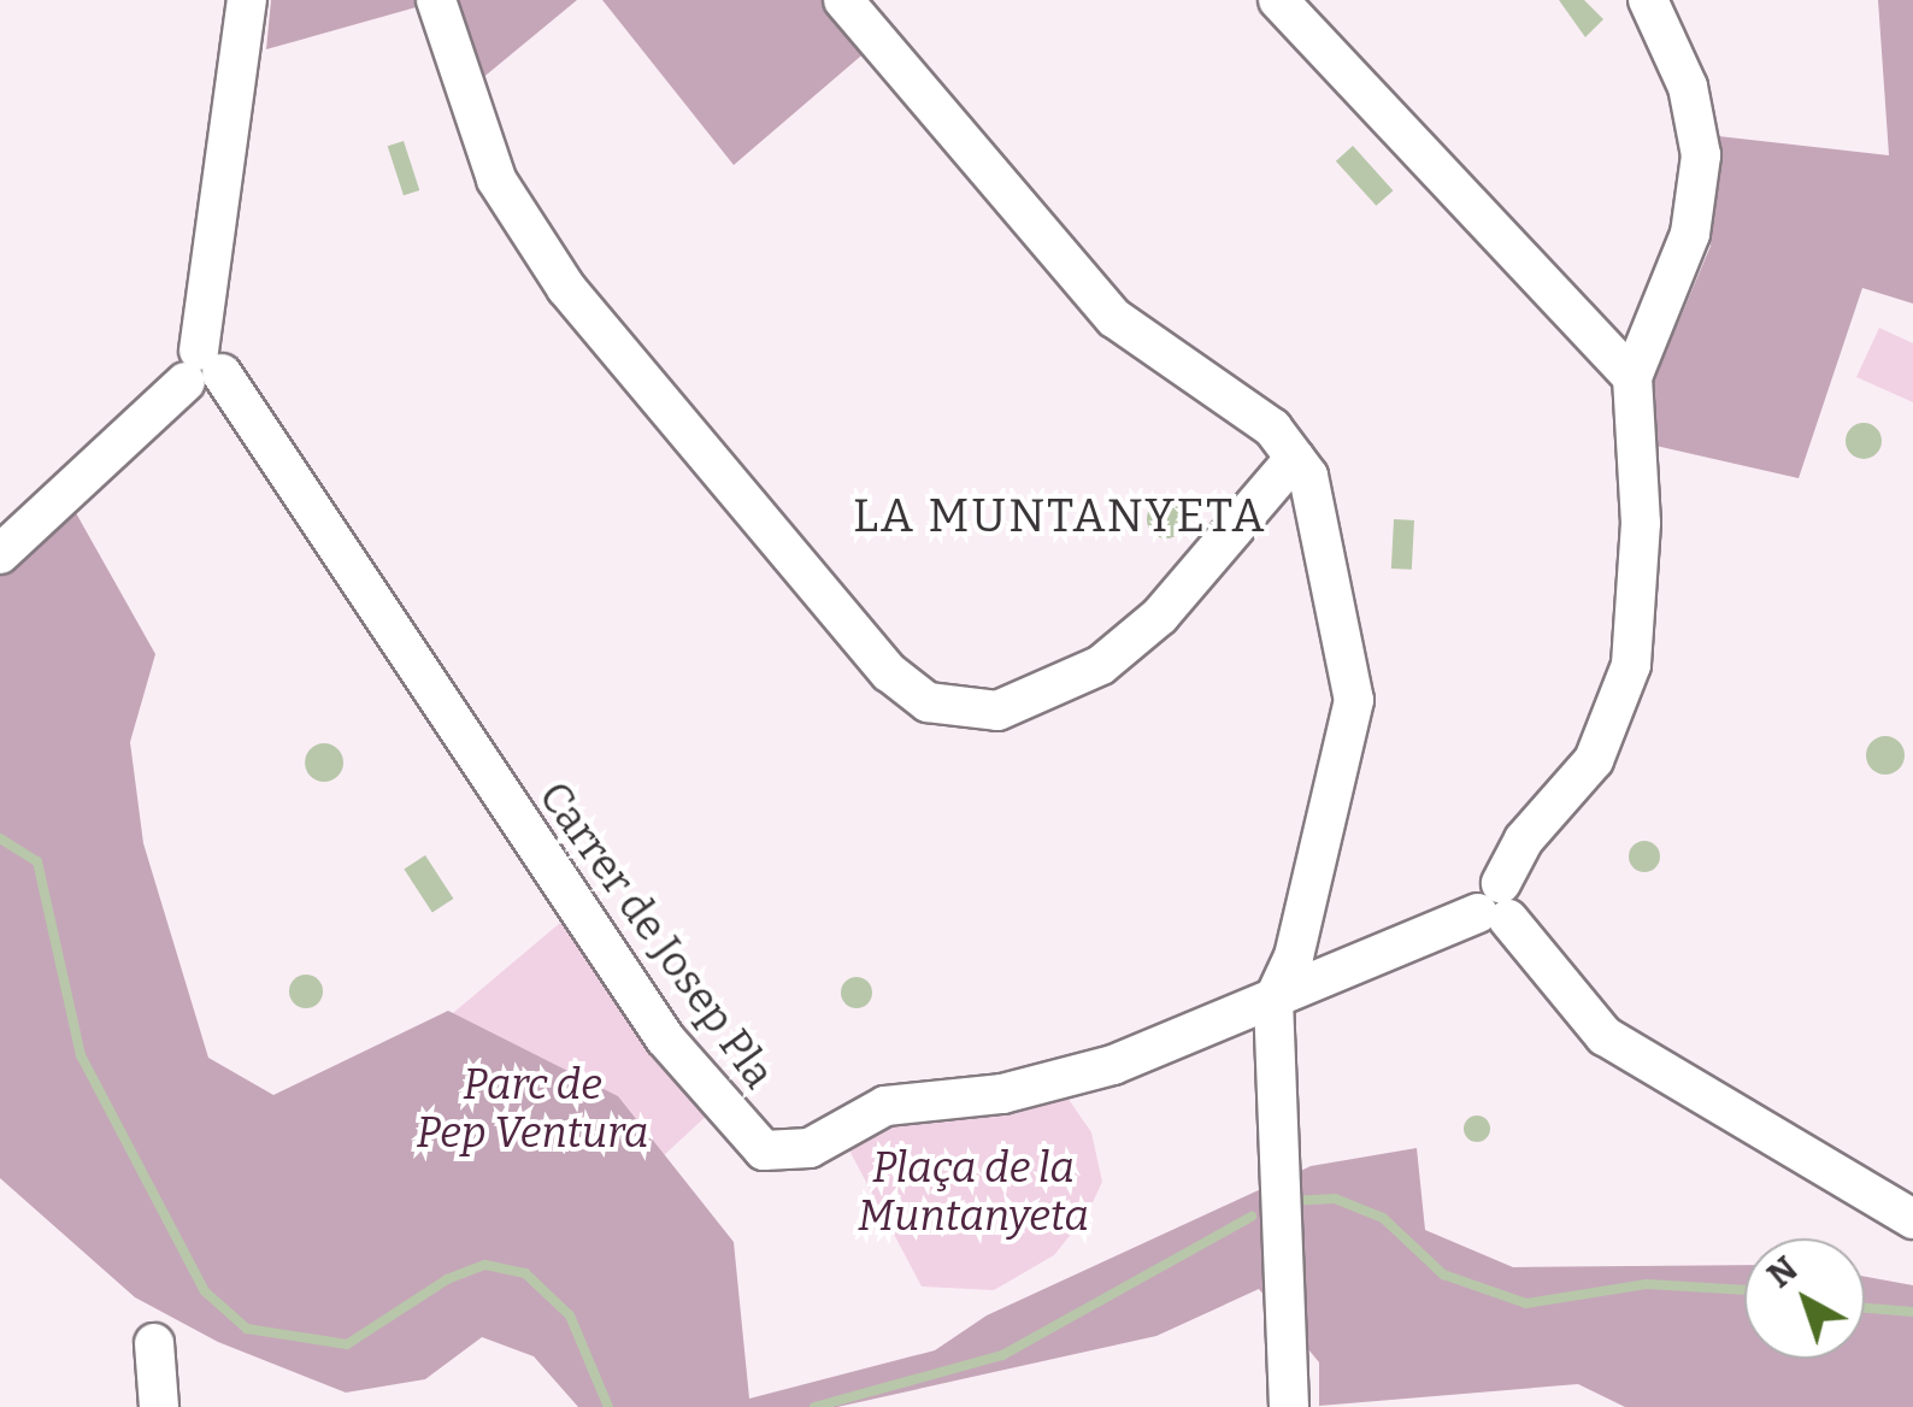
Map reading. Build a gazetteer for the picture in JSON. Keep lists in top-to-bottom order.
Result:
{
  "streets": {
    "street": ["Carrer de Josep Pla"]
  },
  "districts": ["LA MUNTANYETA"],
  "parks": ["Parc de Pep Ventura", "Plaça de la Muntanyeta"],
  "north": "top left"
}
